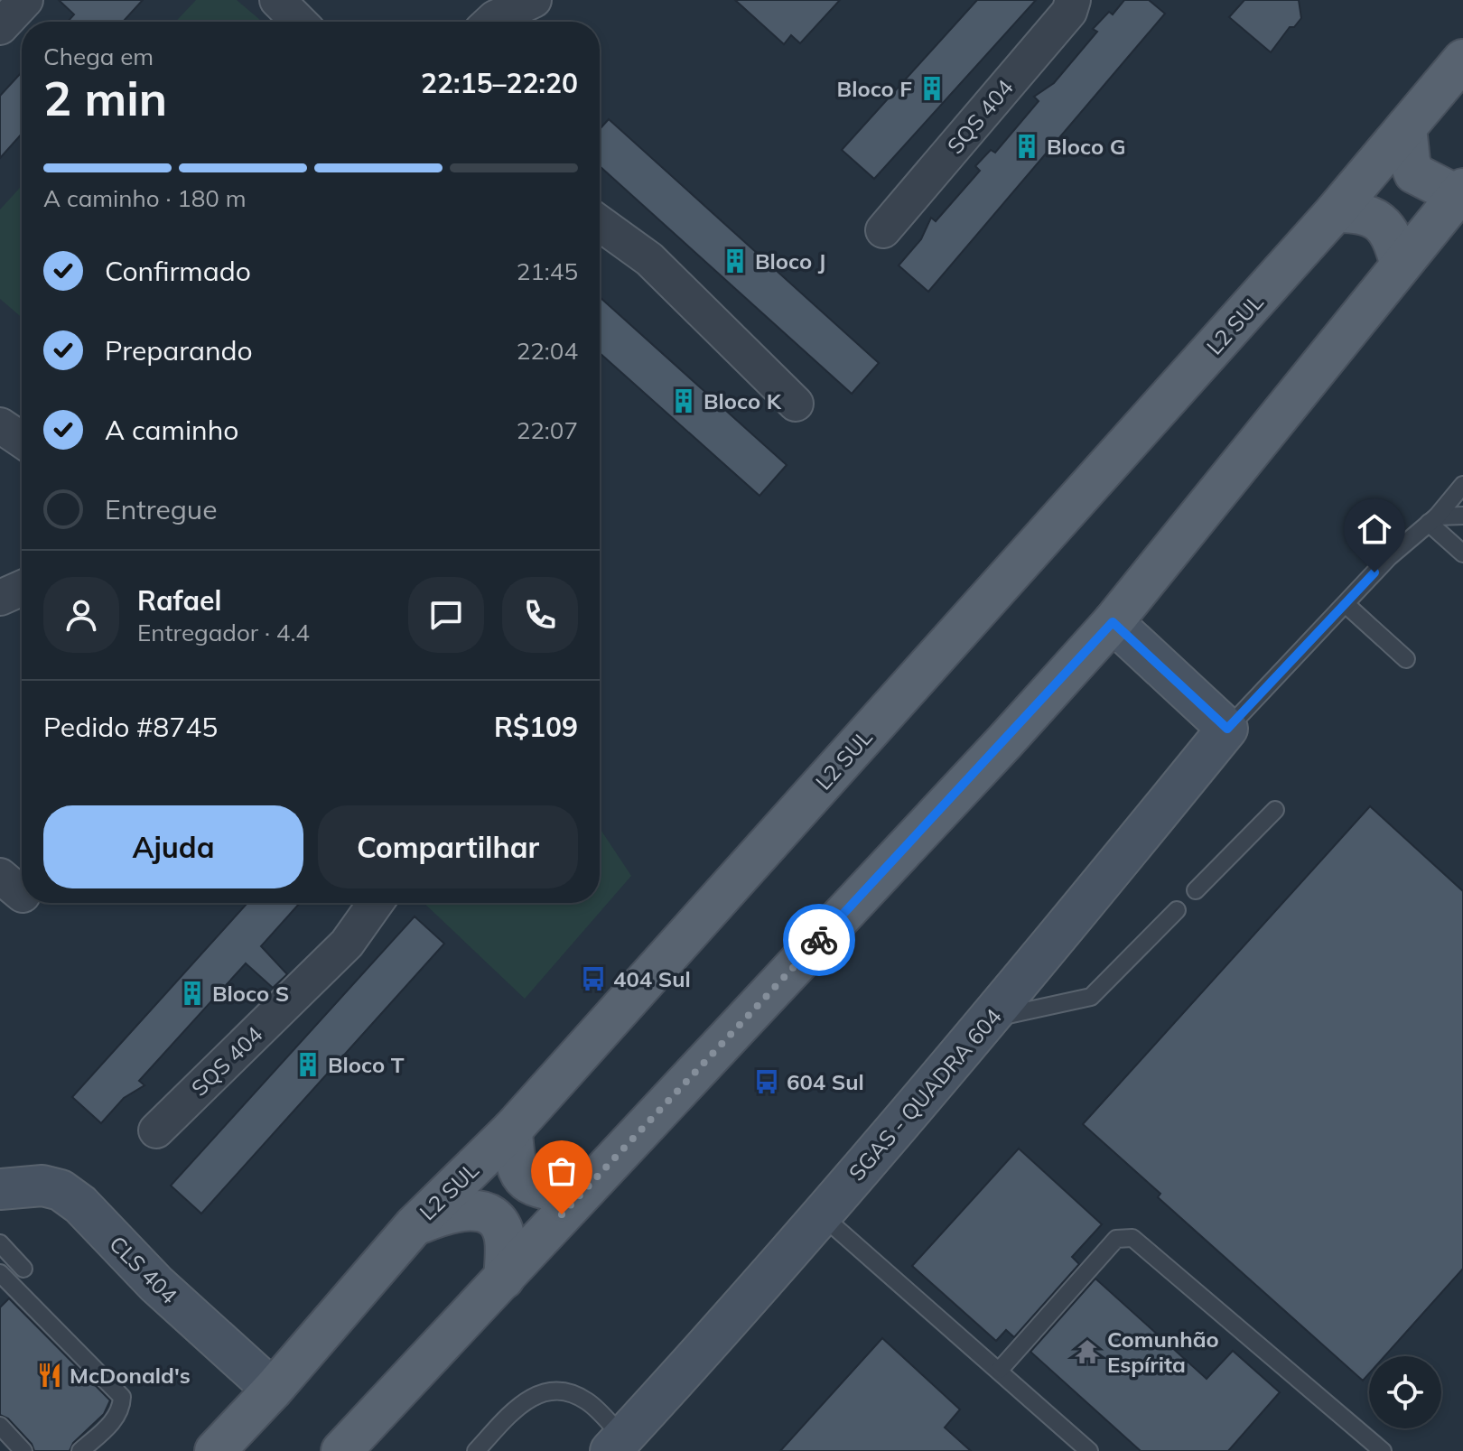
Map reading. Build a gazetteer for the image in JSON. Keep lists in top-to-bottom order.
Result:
{
  "streets": {
    "main road": ["L2 SUL"],
    "street": ["SQS 404", "SGAS - QUADRA 604", "CLS 404"]
  },
  "crossings": [
    ["L2 SUL", "CLS 404"]
  ],
  "places": {
    "building": [
      "Bloco F",
      "Bloco G",
      "Bloco J",
      "Bloco K",
      "Bloco S",
      "Bloco T"
    ],
    "bus stop": ["404 Sul", "604 Sul"],
    "temple": ["Comunhão Espírita"],
    "restaurant": ["McDonald's"]
  },
  "page": {
    "heading": ["2 min", "Chega em", "22:15–22:20"],
    "panel": [
      "Rafael",
      "Entregador · 4.4",
      "Pedido #8745",
      "R$109"
    ],
    "bar": "A caminho · 180 m",
    "list": [
      ["Confirmado", "21:45"],
      ["Preparando", "22:04"],
      ["A caminho", "22:07"],
      "Entregue"
    ],
    "buttons": ["Ajuda", "Compartilhar"]
  }
}
